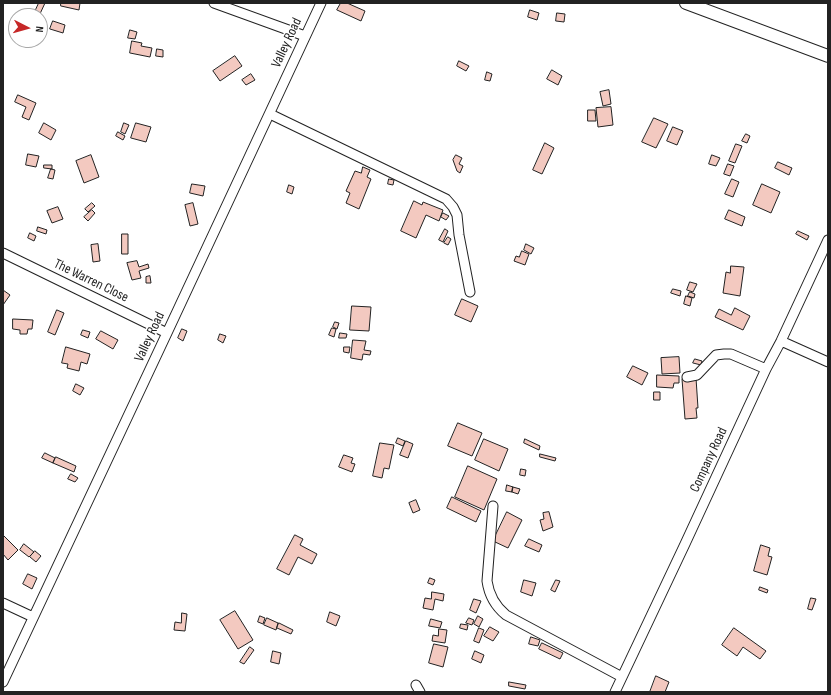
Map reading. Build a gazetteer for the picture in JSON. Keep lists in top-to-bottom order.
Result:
{
  "streets": {
    "street": ["Valley Road", "The Warren Close", "Company Road"]
  },
  "crossings": [
    ["Valley Road", "The Warren Close"]
  ],
  "north": "right"
}
